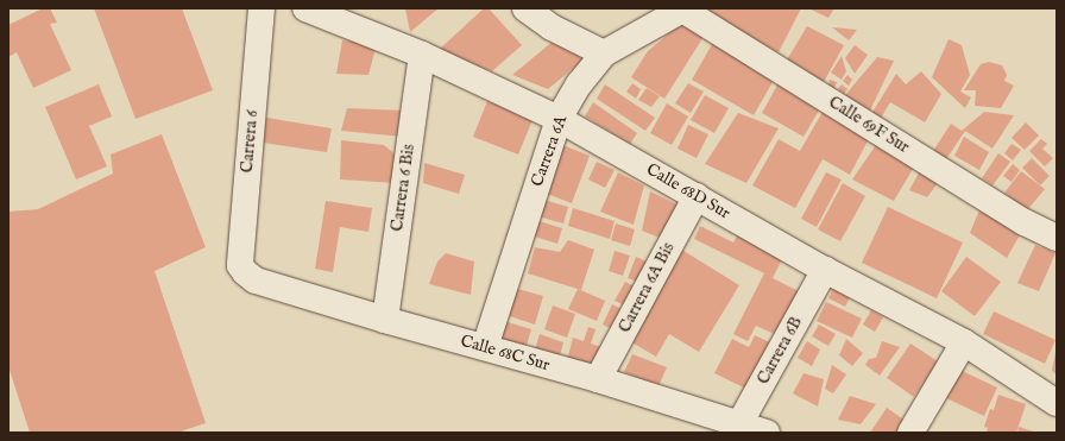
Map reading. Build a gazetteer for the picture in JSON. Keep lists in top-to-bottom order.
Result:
{
  "streets": {
    "street": [
      "Calle 69F Sur",
      "Carrera 6",
      "Carrera 6A",
      "Carrera 6 Bis",
      "Calle 68D Sur",
      "Carrera 6A Bis",
      "Carrera 6B",
      "Calle 68C Sur"
    ]
  },
  "crossings": [
    ["Calle 69F Sur", "Carrera 6A"],
    ["Carrera 6", "Calle 68C Sur"],
    ["Carrera 6A", "Calle 68D Sur"],
    ["Carrera 6A", "Calle 68C Sur"],
    ["Carrera 6 Bis", "Calle 68D Sur"],
    ["Carrera 6 Bis", "Calle 68C Sur"],
    ["Calle 68D Sur", "Carrera 6A Bis"],
    ["Calle 68D Sur", "Carrera 6B"],
    ["Carrera 6A Bis", "Calle 68C Sur"],
    ["Carrera 6B", "Calle 68C Sur"]
  ]
}
